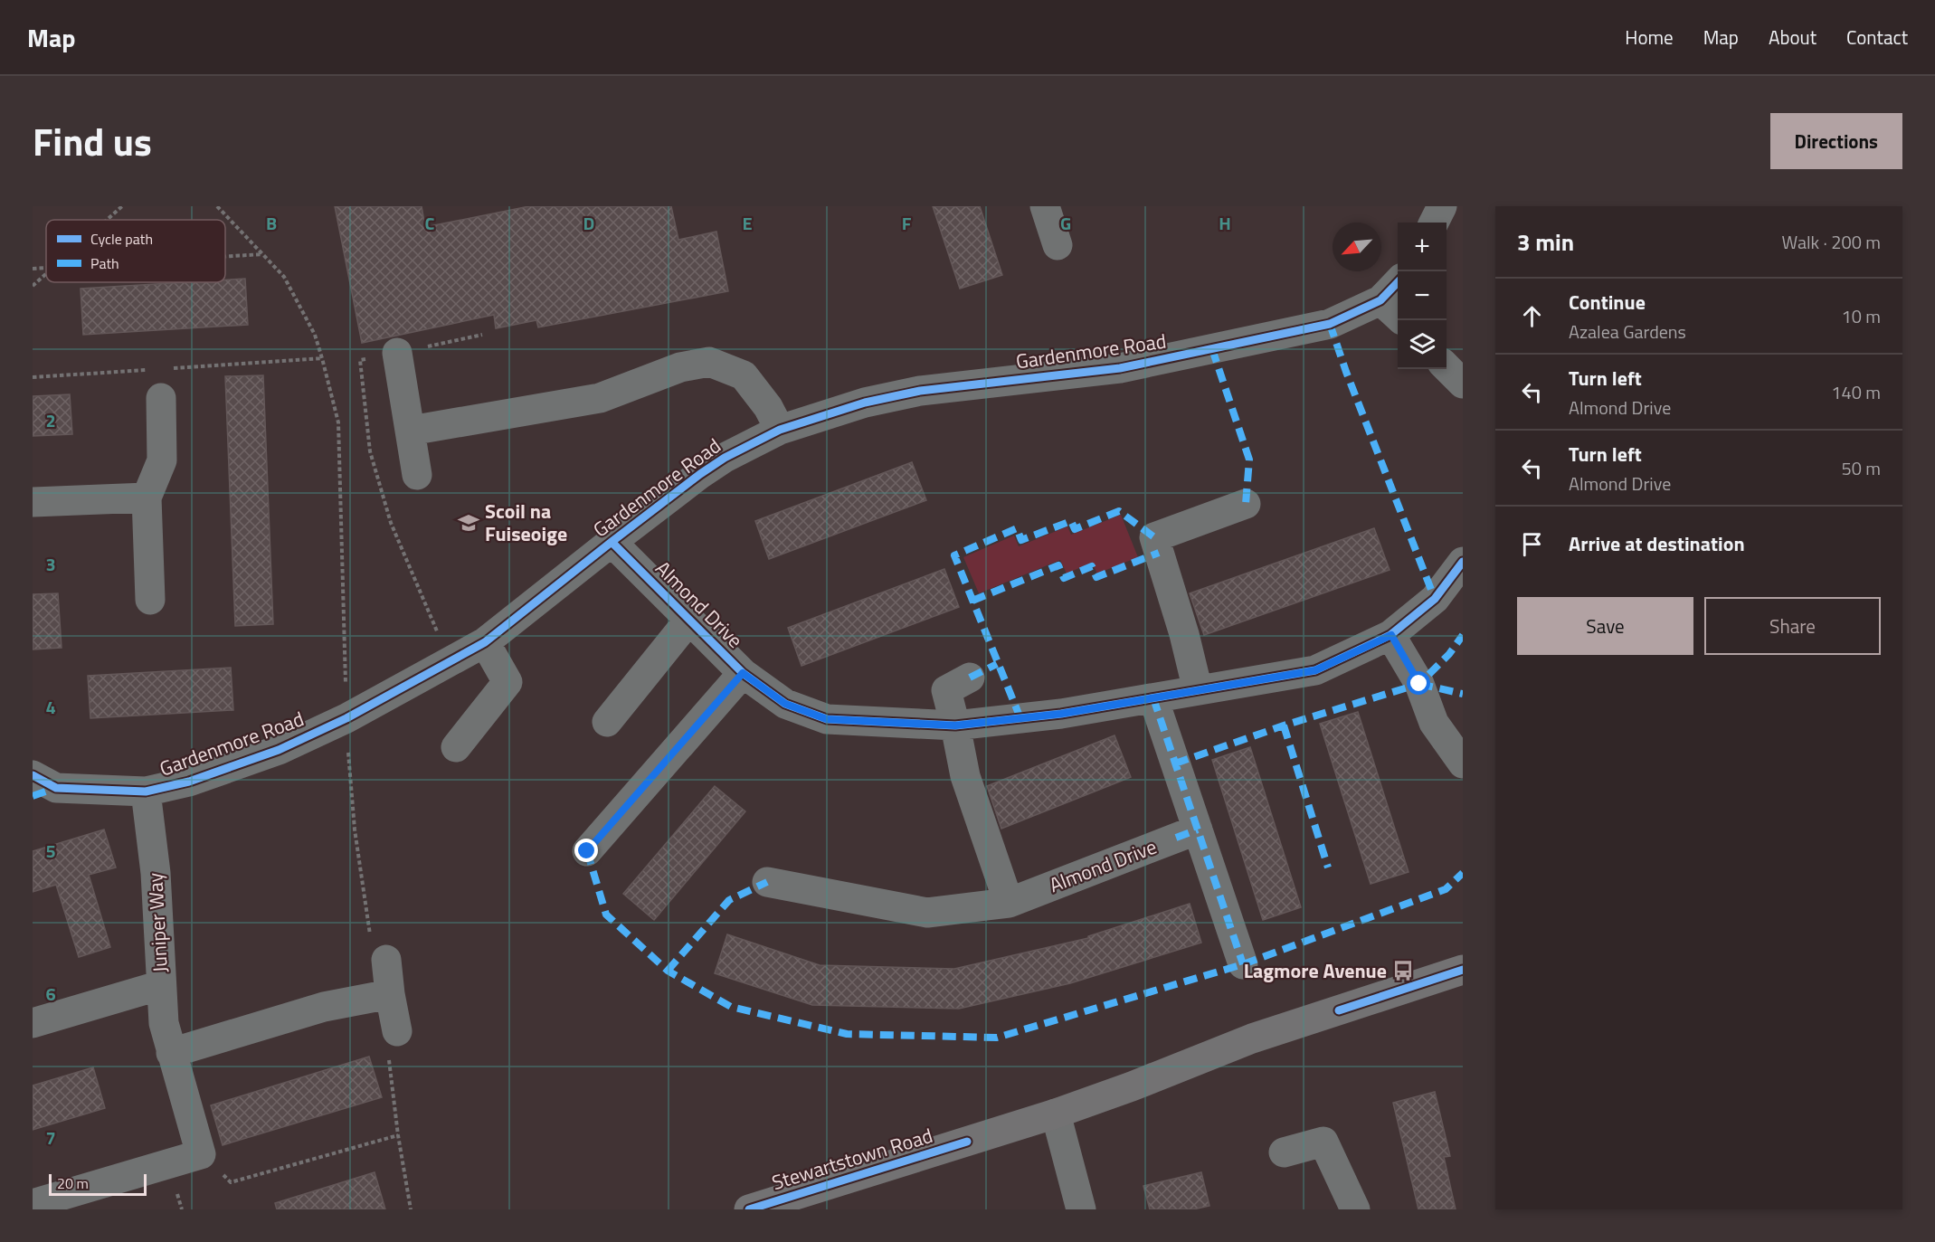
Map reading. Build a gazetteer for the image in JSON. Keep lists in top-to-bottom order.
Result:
{
  "streets": {
    "main road": ["Stewartstown Road"],
    "street": ["Gardenmore Road", "Almond Drive", "Juniper Way"]
  },
  "crossings": [
    ["Gardenmore Road", "Almond Drive"],
    ["Gardenmore Road", "Juniper Way"]
  ],
  "places": {
    "school or university": ["Scoil na Fuiseoige"],
    "bus stop": ["Lagmore Avenue"]
  },
  "legend": ["Cycle path", "Path"],
  "scale_bar": "20 m",
  "north": "bottom left",
  "page": {
    "header": "Map",
    "nav": [
      "Home",
      "Map",
      "About",
      "Contact"
    ],
    "title": "Find us",
    "buttons": [
      "Directions",
      ["Save", "Share"]
    ],
    "heading": ["3 min", "Walk · 200 m"],
    "map_buttons": ["+", "−"],
    "list": [
      ["Continue", "Azalea Gardens", "10 m"],
      ["Turn left", "Almond Drive", "140 m"],
      ["Turn left", "Almond Drive", "50 m"],
      "Arrive at destination"
    ],
    "scale": "20 m"
  },
  "grid": {
    "columns": [
      "B",
      "C",
      "D",
      "E",
      "F",
      "G",
      "H"
    ],
    "rows": [
      "2",
      "3",
      "4",
      "5",
      "6",
      "7"
    ]
  }
}
